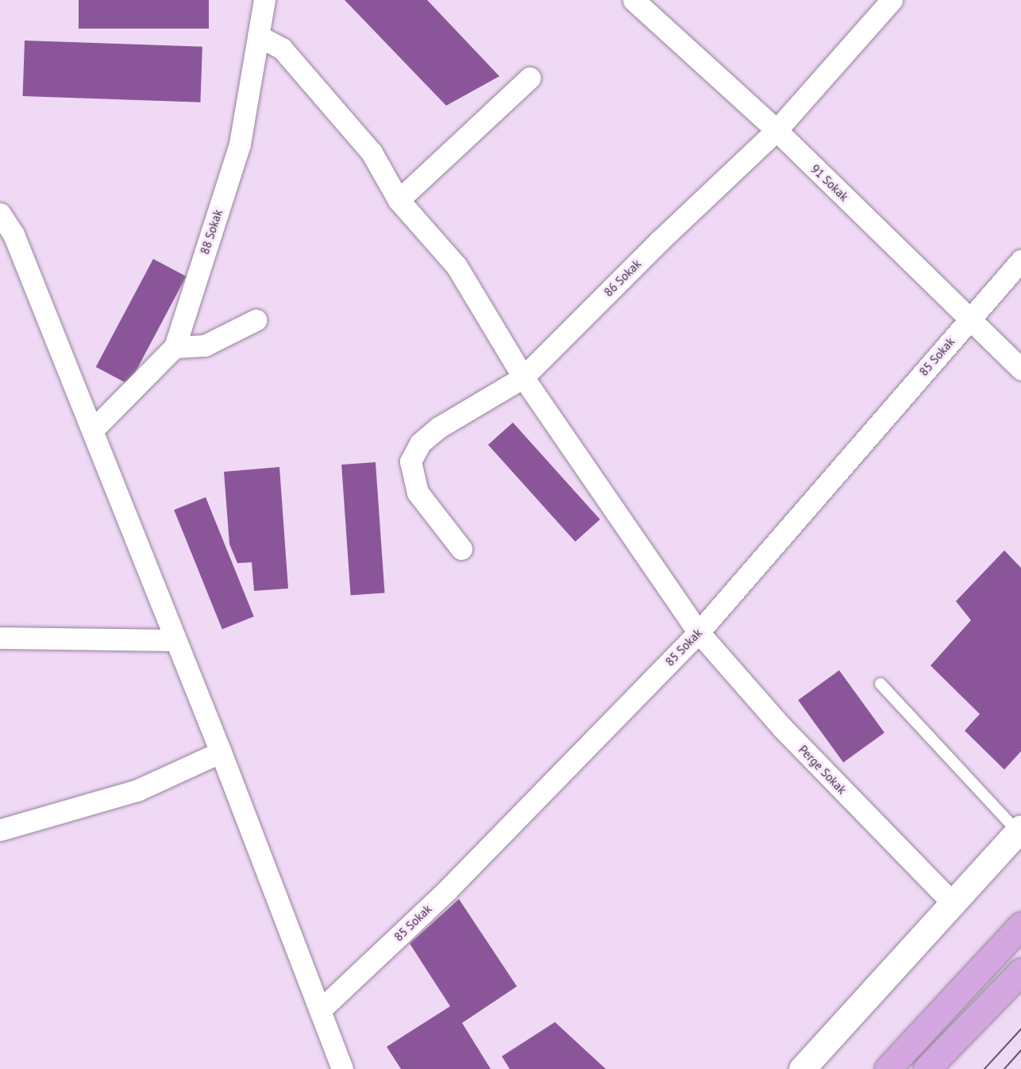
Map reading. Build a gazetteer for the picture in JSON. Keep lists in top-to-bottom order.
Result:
{
  "streets": {
    "street": [
      "91 Sokak",
      "88 Sokak",
      "86 Sokak",
      "85 Sokak",
      "Perge Sokak"
    ]
  },
  "crossings": [
    ["91 Sokak", "86 Sokak"],
    ["91 Sokak", "85 Sokak"],
    ["88 Sokak", "Perge Sokak"],
    ["86 Sokak", "Perge Sokak"],
    ["85 Sokak", "Perge Sokak"]
  ]
}
